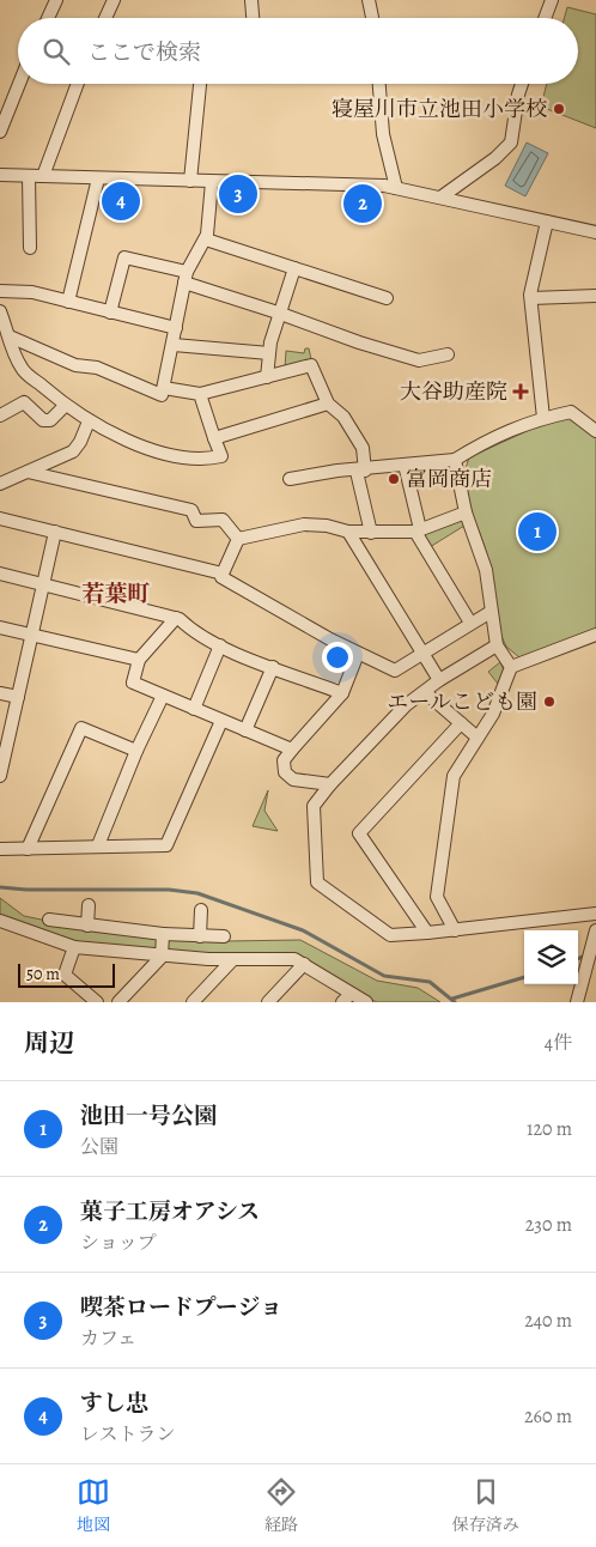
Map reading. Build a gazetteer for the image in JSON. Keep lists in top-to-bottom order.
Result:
{
  "districts": ["若葉町"],
  "places": {
    "other": ["寝屋川市立池田小学校", "富岡商店", "エールこども園"],
    "health": ["大谷助産院"]
  },
  "scale_bar": "50 m",
  "page": {
    "search": "ここで検索",
    "pins": [
      "3",
      "4",
      "2",
      "1"
    ],
    "scale": "50 m",
    "heading": ["周辺", "4件"],
    "list": [
      {
        "mark": "1",
        "name": "池田一号公園",
        "note": "公園",
        "value": "120 m"
      },
      {
        "mark": "2",
        "name": "菓子工房オアシス",
        "note": "ショップ",
        "value": "230 m"
      },
      {
        "mark": "3",
        "name": "喫茶ロードプージョ",
        "note": "カフェ",
        "value": "240 m"
      },
      {
        "mark": "4",
        "name": "すし忠",
        "note": "レストラン",
        "value": "260 m"
      }
    ],
    "nav": ["地図", "経路", "保存済み"]
  }
}
